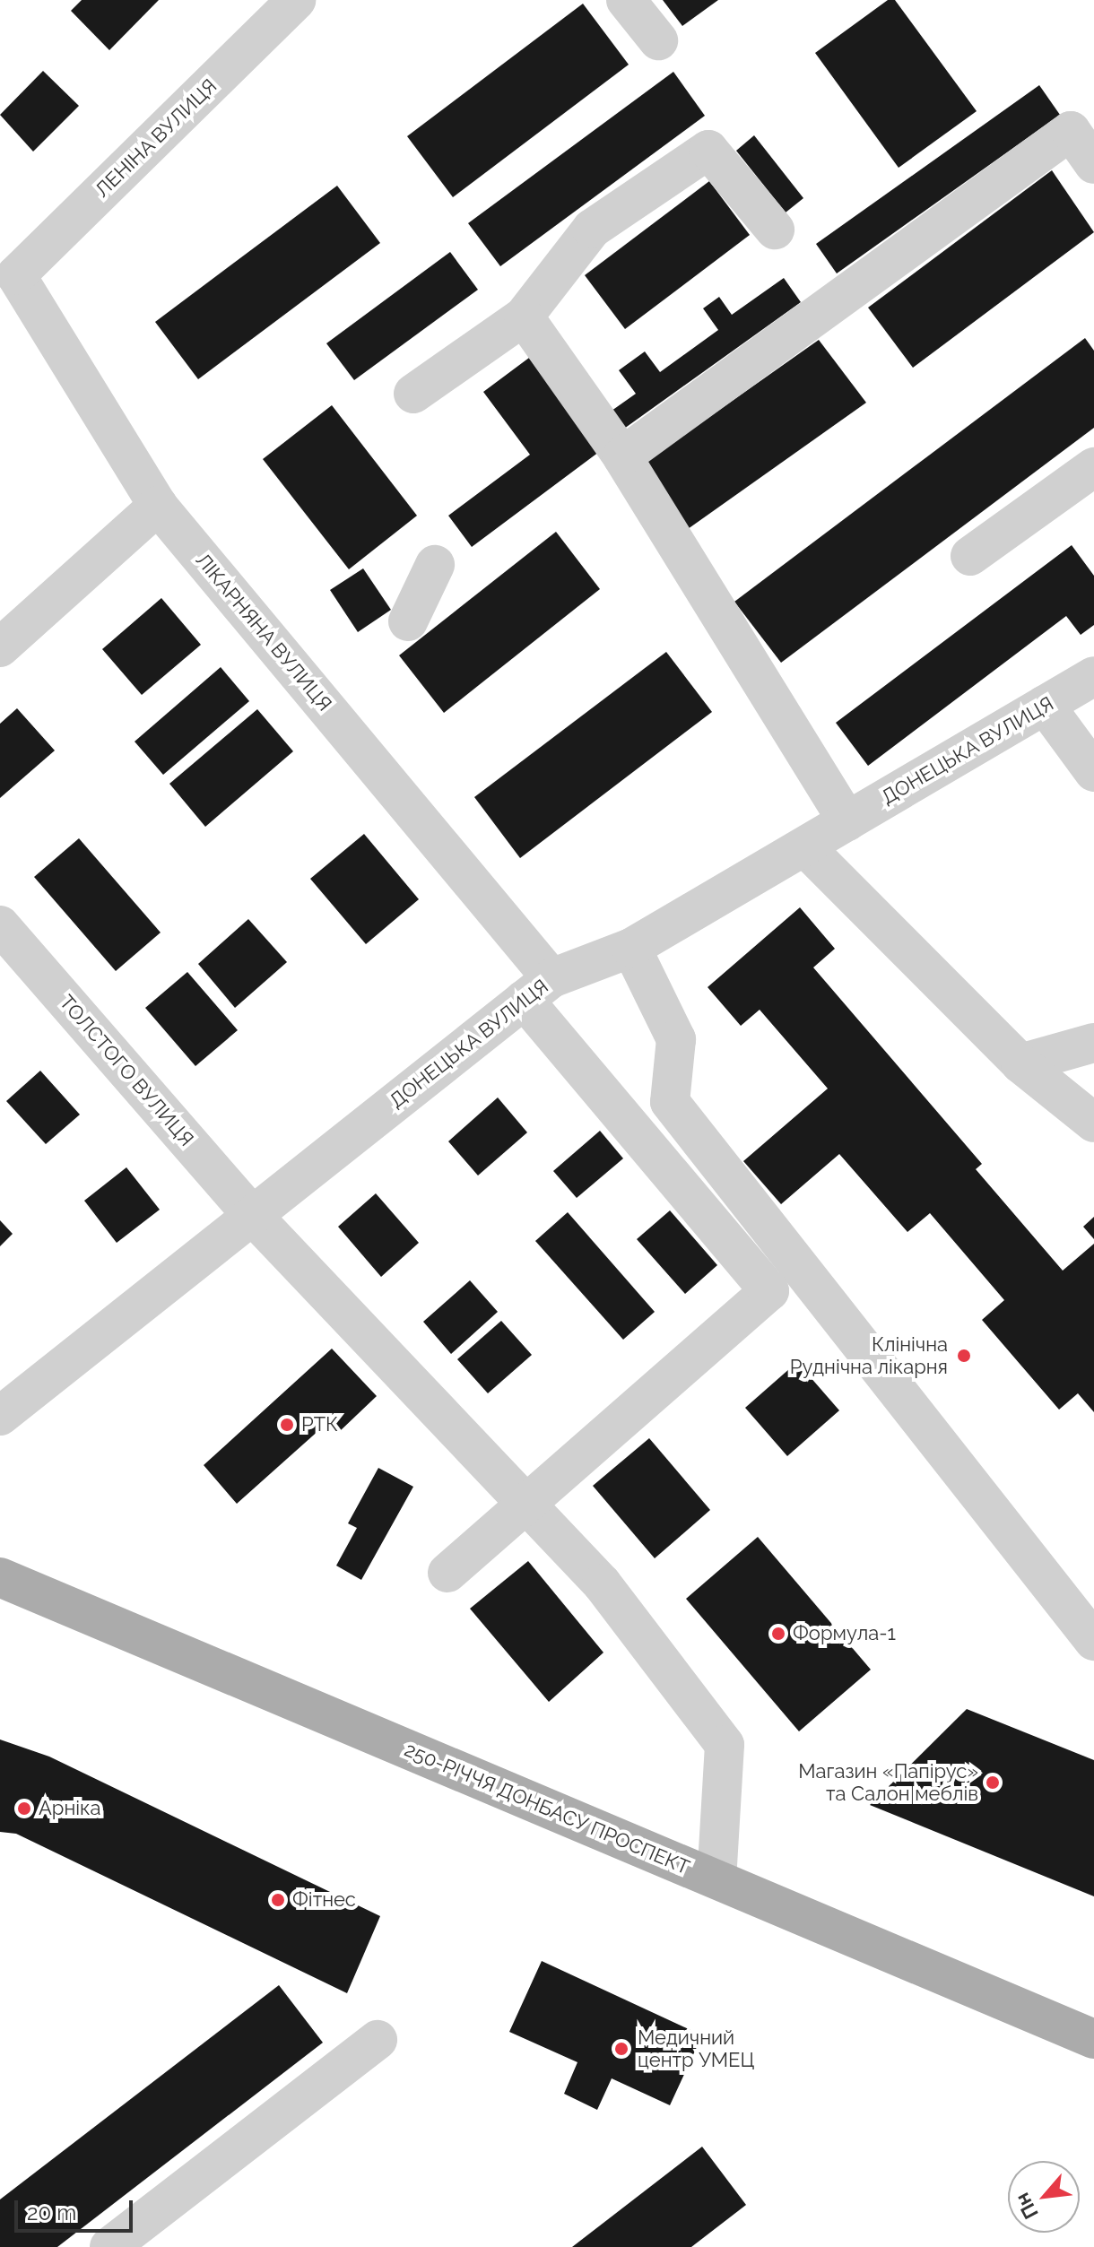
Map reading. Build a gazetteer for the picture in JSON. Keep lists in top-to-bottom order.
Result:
{
  "streets": {
    "main road": ["250-РІЧЧЯ ДОНБАСУ ПРОСПЕКТ"],
    "street": [
      "ЛЕНІНА ВУЛИЦЯ",
      "ЛІКАРНЯНА ВУЛИЦЯ",
      "ДОНЕЦЬКА ВУЛИЦЯ",
      "ТОЛСТОГО ВУЛИЦЯ"
    ]
  },
  "crossings": [
    ["ЛЕНІНА ВУЛИЦЯ", "ЛІКАРНЯНА ВУЛИЦЯ"],
    ["ЛІКАРНЯНА ВУЛИЦЯ", "ДОНЕЦЬКА ВУЛИЦЯ"],
    ["ЛІКАРНЯНА ВУЛИЦЯ", "ТОЛСТОГО ВУЛИЦЯ"],
    ["ДОНЕЦЬКА ВУЛИЦЯ", "ТОЛСТОГО ВУЛИЦЯ"],
    ["ТОЛСТОГО ВУЛИЦЯ", "250-РІЧЧЯ ДОНБАСУ ПРОСПЕКТ"]
  ],
  "places": [
    "Клінічна Руднічна лікарня",
    "РТК",
    "Формула-1",
    "Магазин «Папірус» та Салон меблів",
    "Арніка",
    "Фітнес",
    "Медичний центр УМЕЦ"
  ],
  "scale_bar": "20 m",
  "north": "bottom left"
}
